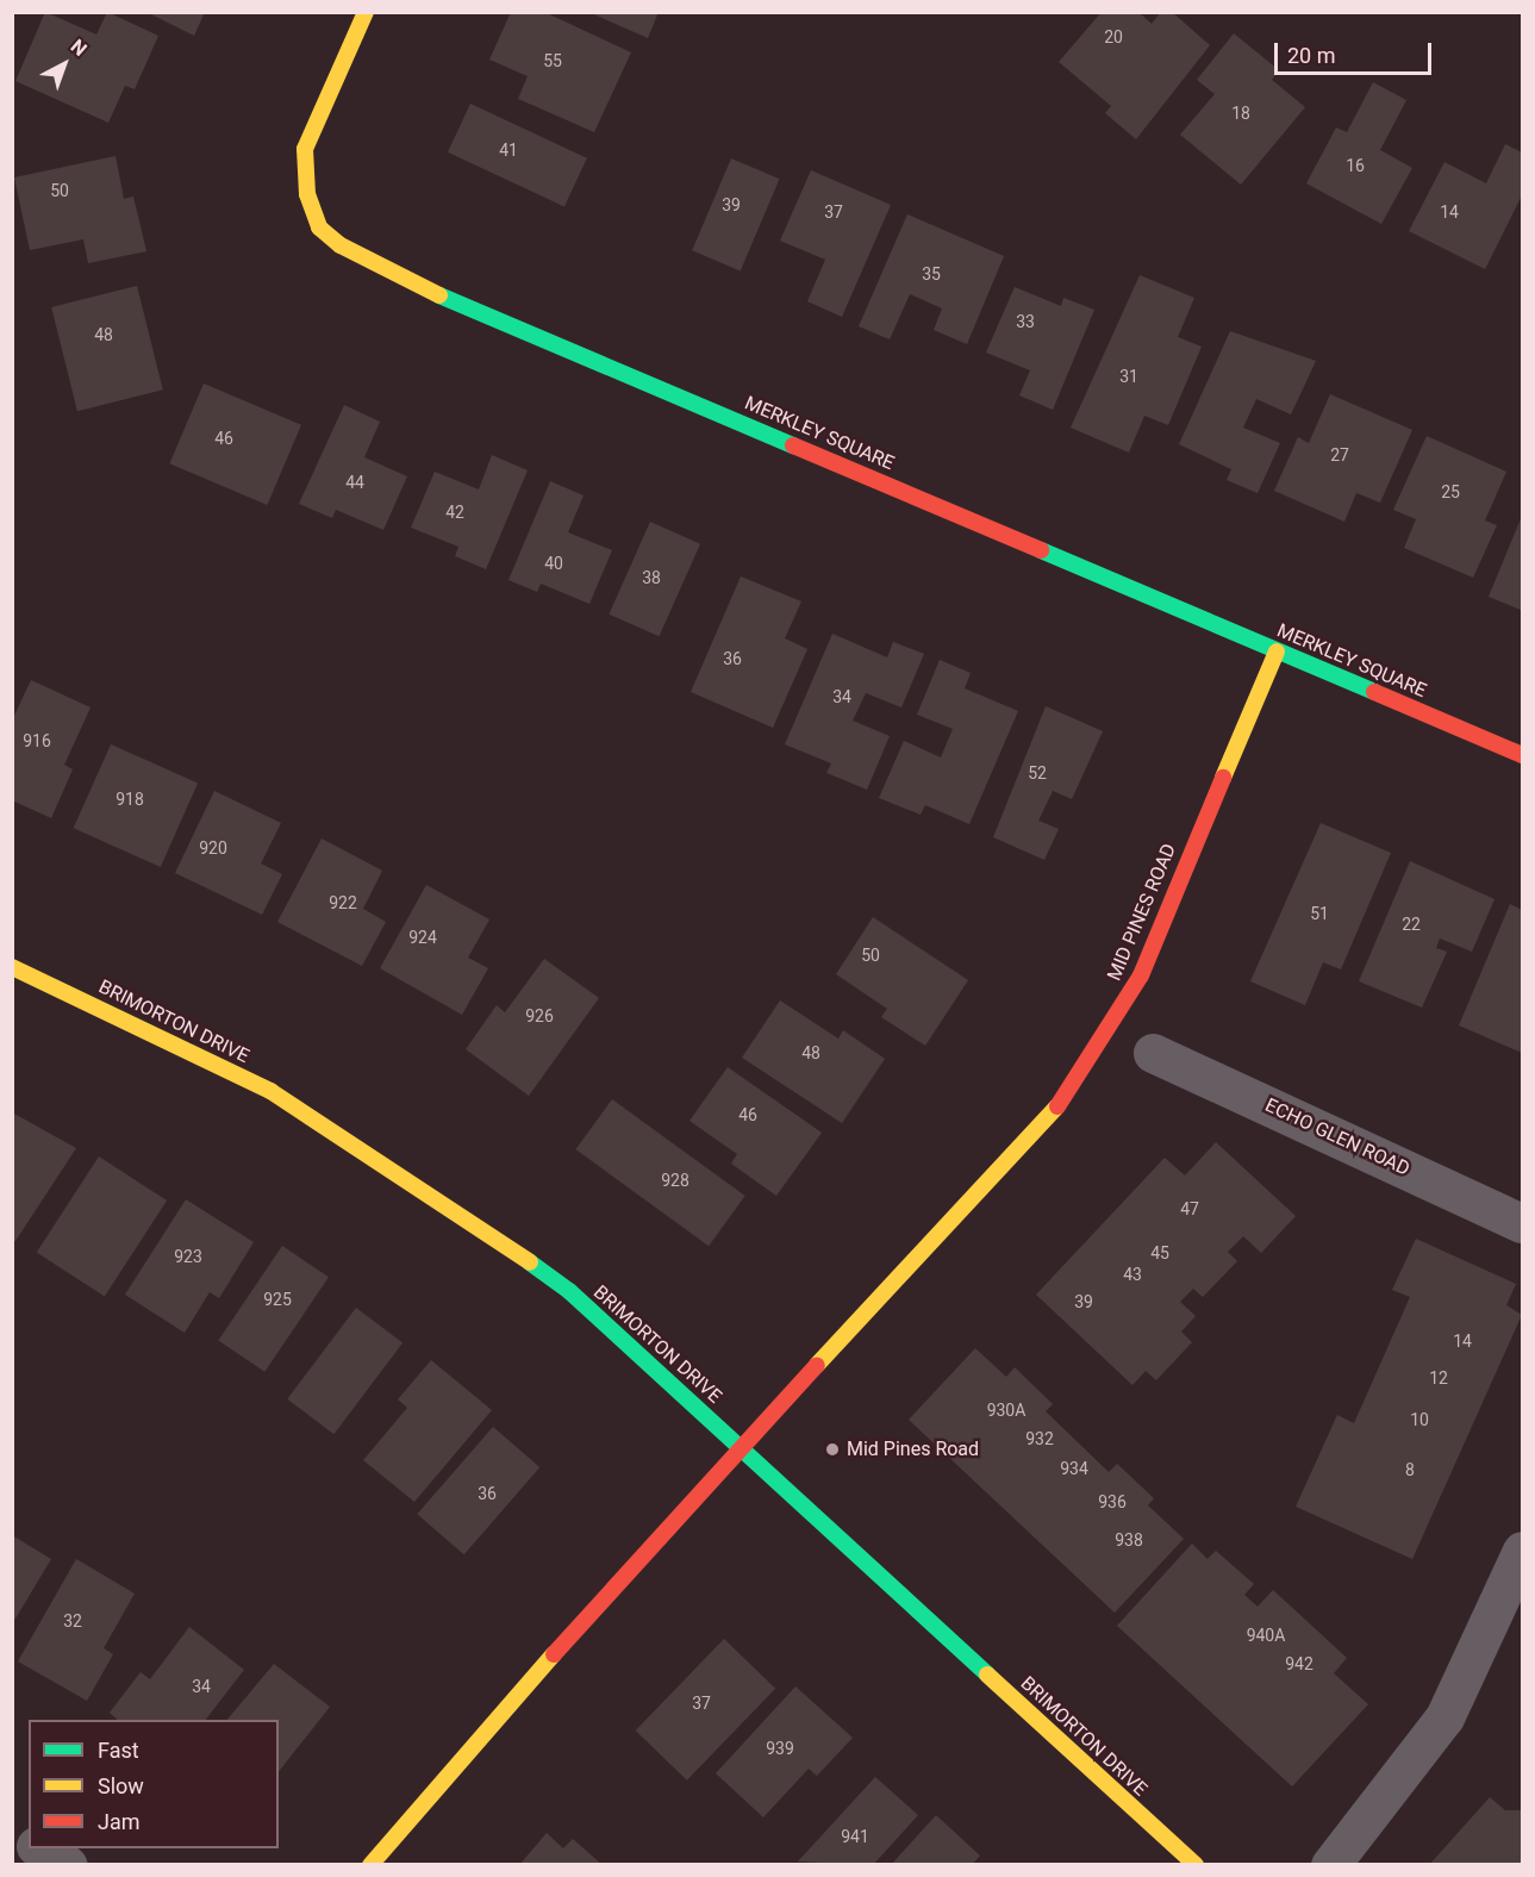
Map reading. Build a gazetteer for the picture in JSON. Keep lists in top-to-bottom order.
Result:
{
  "streets": {
    "street": [
      "MERKLEY SQUARE",
      "MID PINES ROAD",
      "BRIMORTON DRIVE",
      "ECHO GLEN ROAD"
    ]
  },
  "crossings": [
    ["MERKLEY SQUARE", "MID PINES ROAD"],
    ["MID PINES ROAD", "BRIMORTON DRIVE"]
  ],
  "places": ["Mid Pines Road"],
  "house_numbers": [
    "20",
    "55",
    "18",
    "41",
    "16",
    "50",
    "39",
    "37",
    "14",
    "35",
    "33",
    "48",
    "31",
    "46",
    "27",
    "44",
    "25",
    "42",
    "40",
    "38",
    "36",
    "34",
    "916",
    "52",
    "918",
    "920",
    "922",
    "51",
    "22",
    "924",
    "50",
    "926",
    "48",
    "46",
    "928",
    "47",
    "45",
    "923",
    "43",
    "925",
    "39",
    "14",
    "12",
    "930A",
    "10",
    "932",
    "934",
    "8",
    "36",
    "936",
    "938",
    "32",
    "940A",
    "942",
    "34",
    "37",
    "939",
    "941"
  ],
  "legend": ["Fast", "Slow", "Jam"],
  "scale_bar": "20 m",
  "north": "top right"
}
